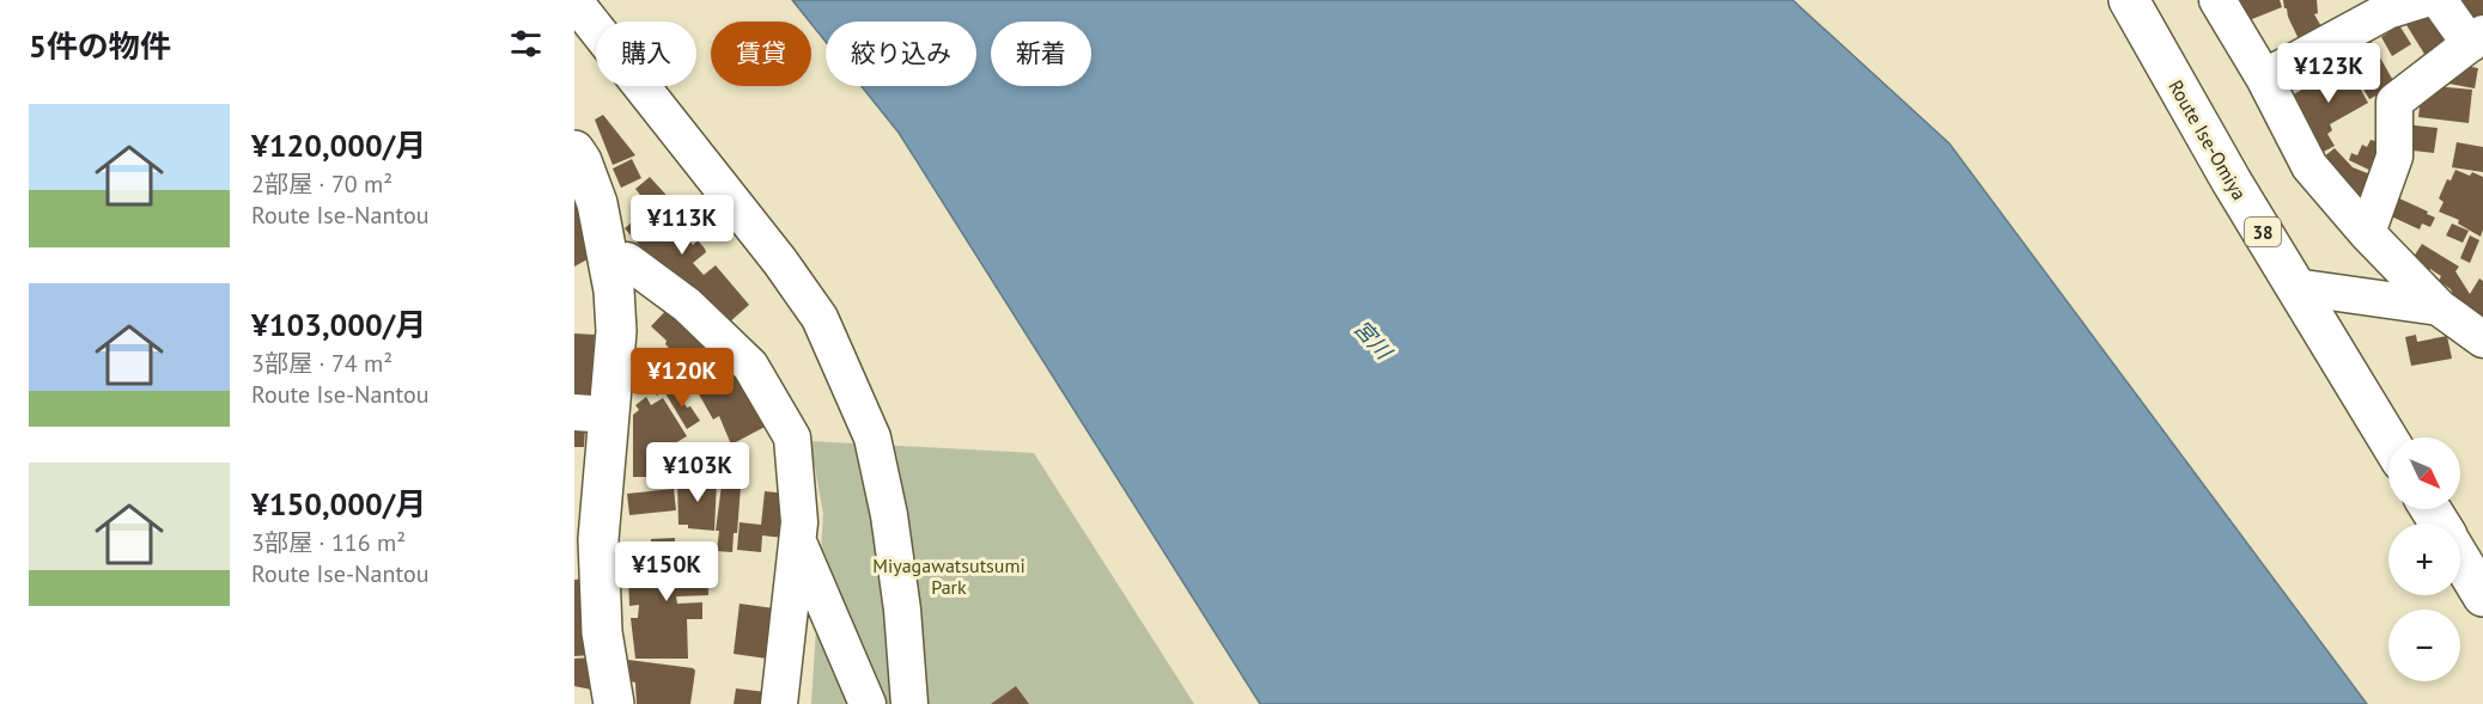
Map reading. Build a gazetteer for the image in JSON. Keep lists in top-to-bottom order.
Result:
{
  "streets": {
    "main road": ["Route Ise-Omiya", "38"]
  },
  "water": ["宮川"],
  "parks": ["Miyagawatsutsumi Park"],
  "north": "bottom right",
  "page": {
    "heading": "5件の物件",
    "chip": [
      "購入",
      "賃貸",
      "絞り込み",
      "新着"
    ],
    "price": [
      "¥123K",
      "¥113K",
      "¥120K",
      "¥103K",
      "¥150K"
    ],
    "list": [
      {
        "name": "¥120,000/月",
        "note": "2部屋 · 70 m² · Route Ise-Nantou"
      },
      {
        "name": "¥103,000/月",
        "note": "3部屋 · 74 m² · Route Ise-Nantou"
      },
      {
        "name": "¥150,000/月",
        "note": "3部屋 · 116 m² · Route Ise-Nantou"
      }
    ],
    "map_buttons": ["+", "−"]
  }
}
